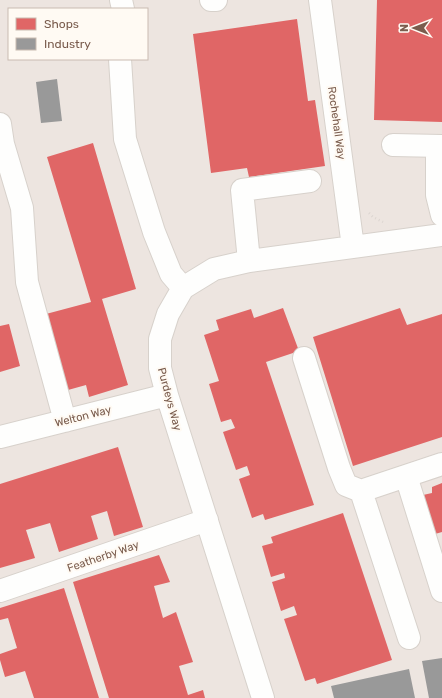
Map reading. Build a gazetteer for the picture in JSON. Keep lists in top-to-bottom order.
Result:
{
  "streets": {
    "street": [
      "Rochehall Way",
      "Purdeys Way",
      "Welton Way",
      "Featherby Way"
    ]
  },
  "crossings": [
    ["Rochehall Way", "Purdeys Way"],
    ["Purdeys Way", "Welton Way"],
    ["Purdeys Way", "Featherby Way"]
  ],
  "legend": ["Shops", "Industry"],
  "north": "left"
}
